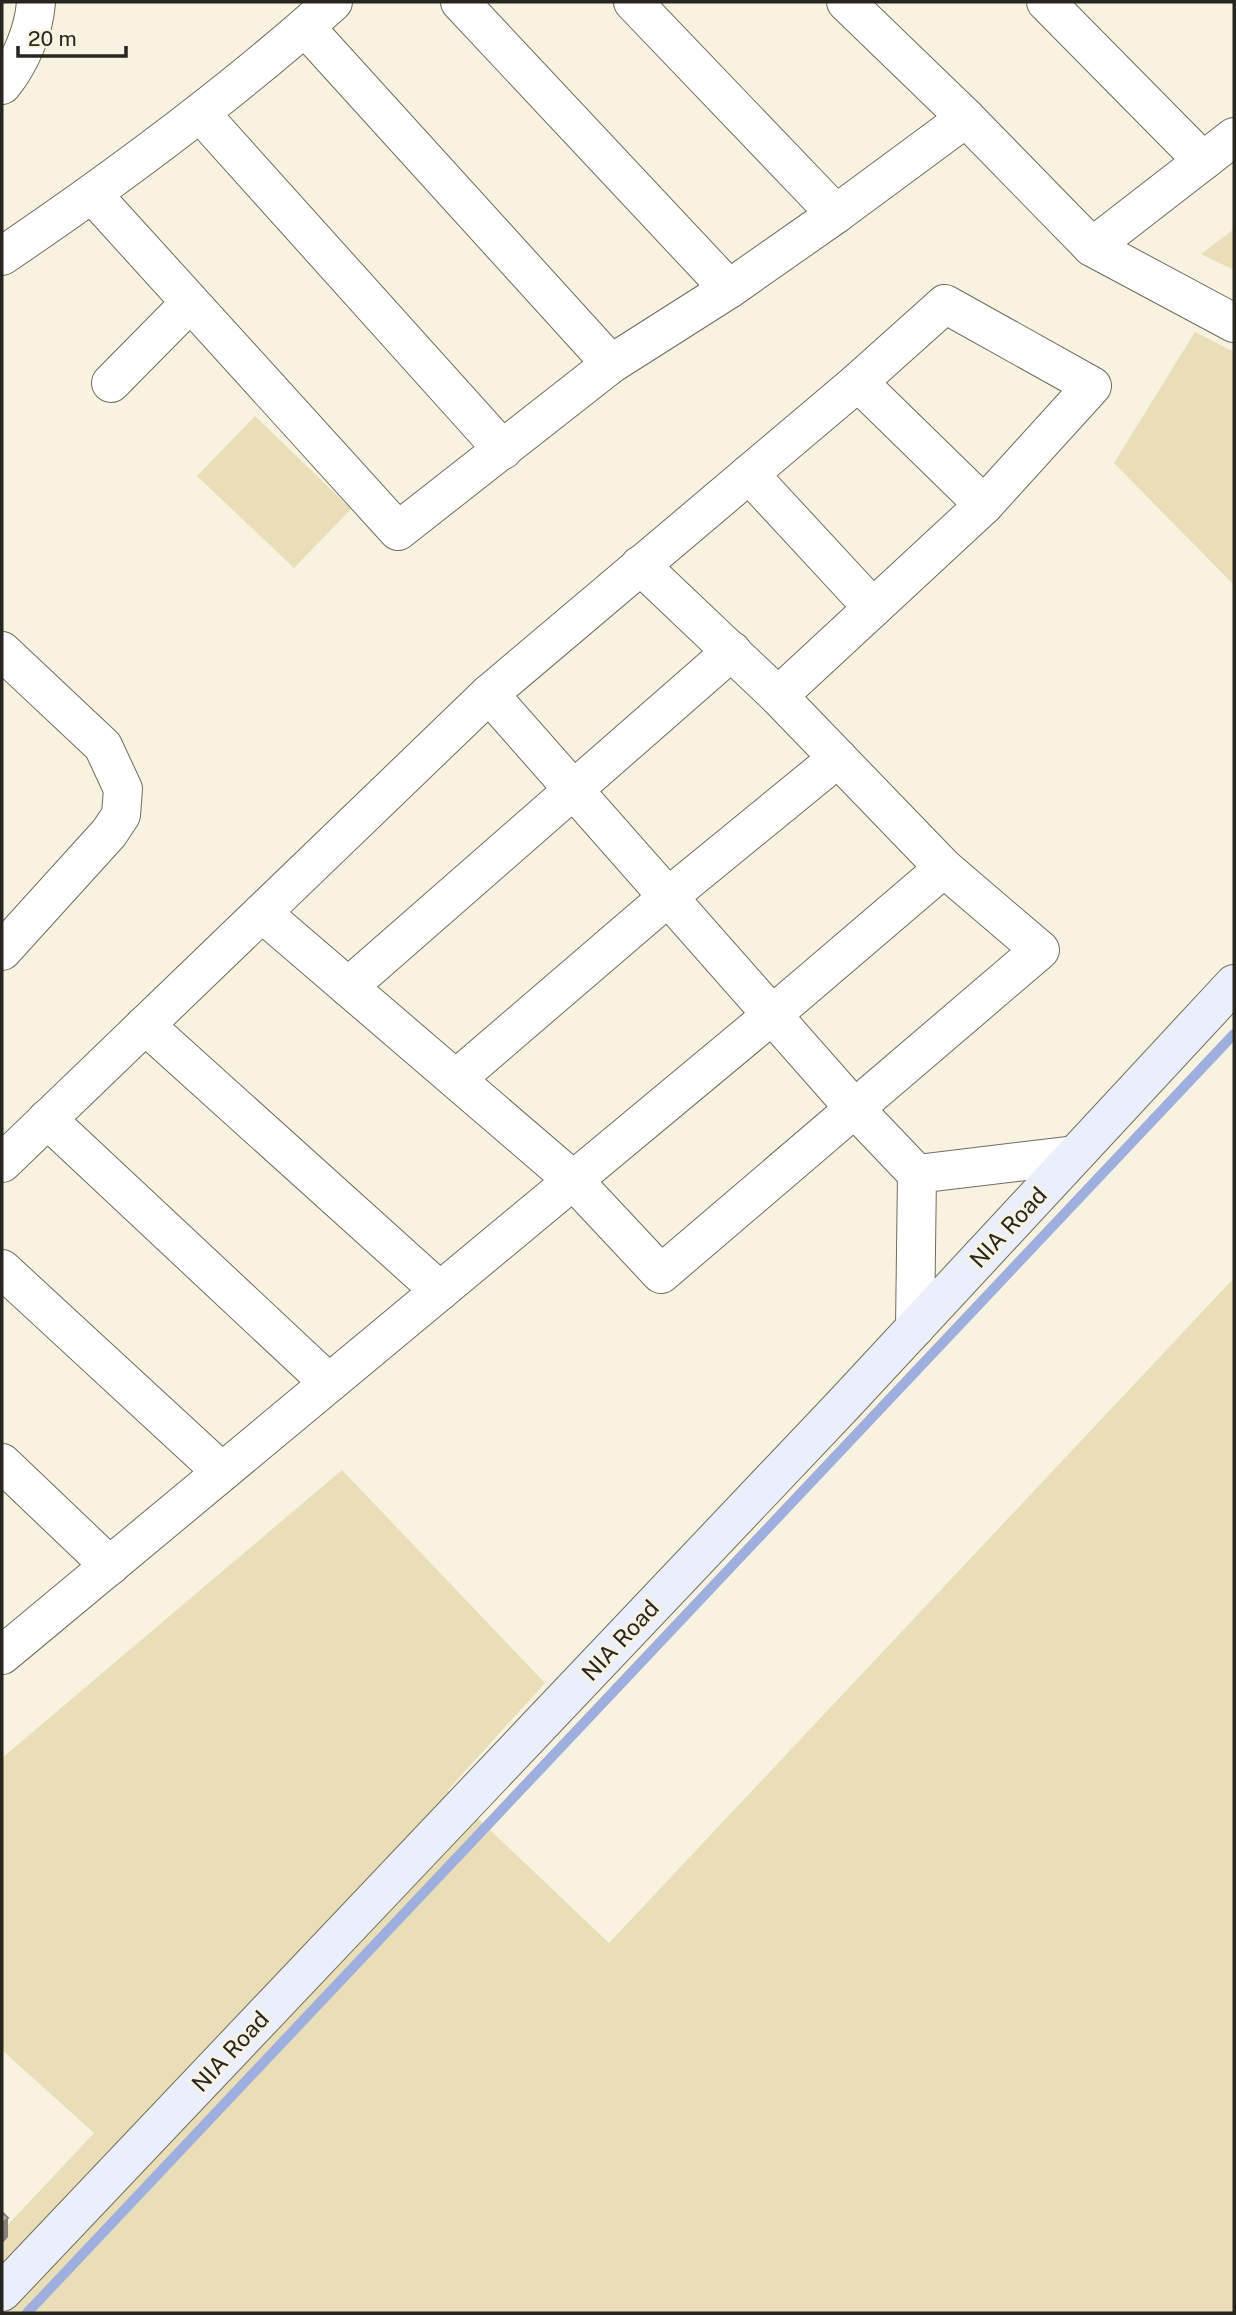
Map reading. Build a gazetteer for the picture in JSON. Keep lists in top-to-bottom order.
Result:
{
  "streets": {
    "street": ["NIA Road"]
  },
  "scale_bar": "20 m"
}
